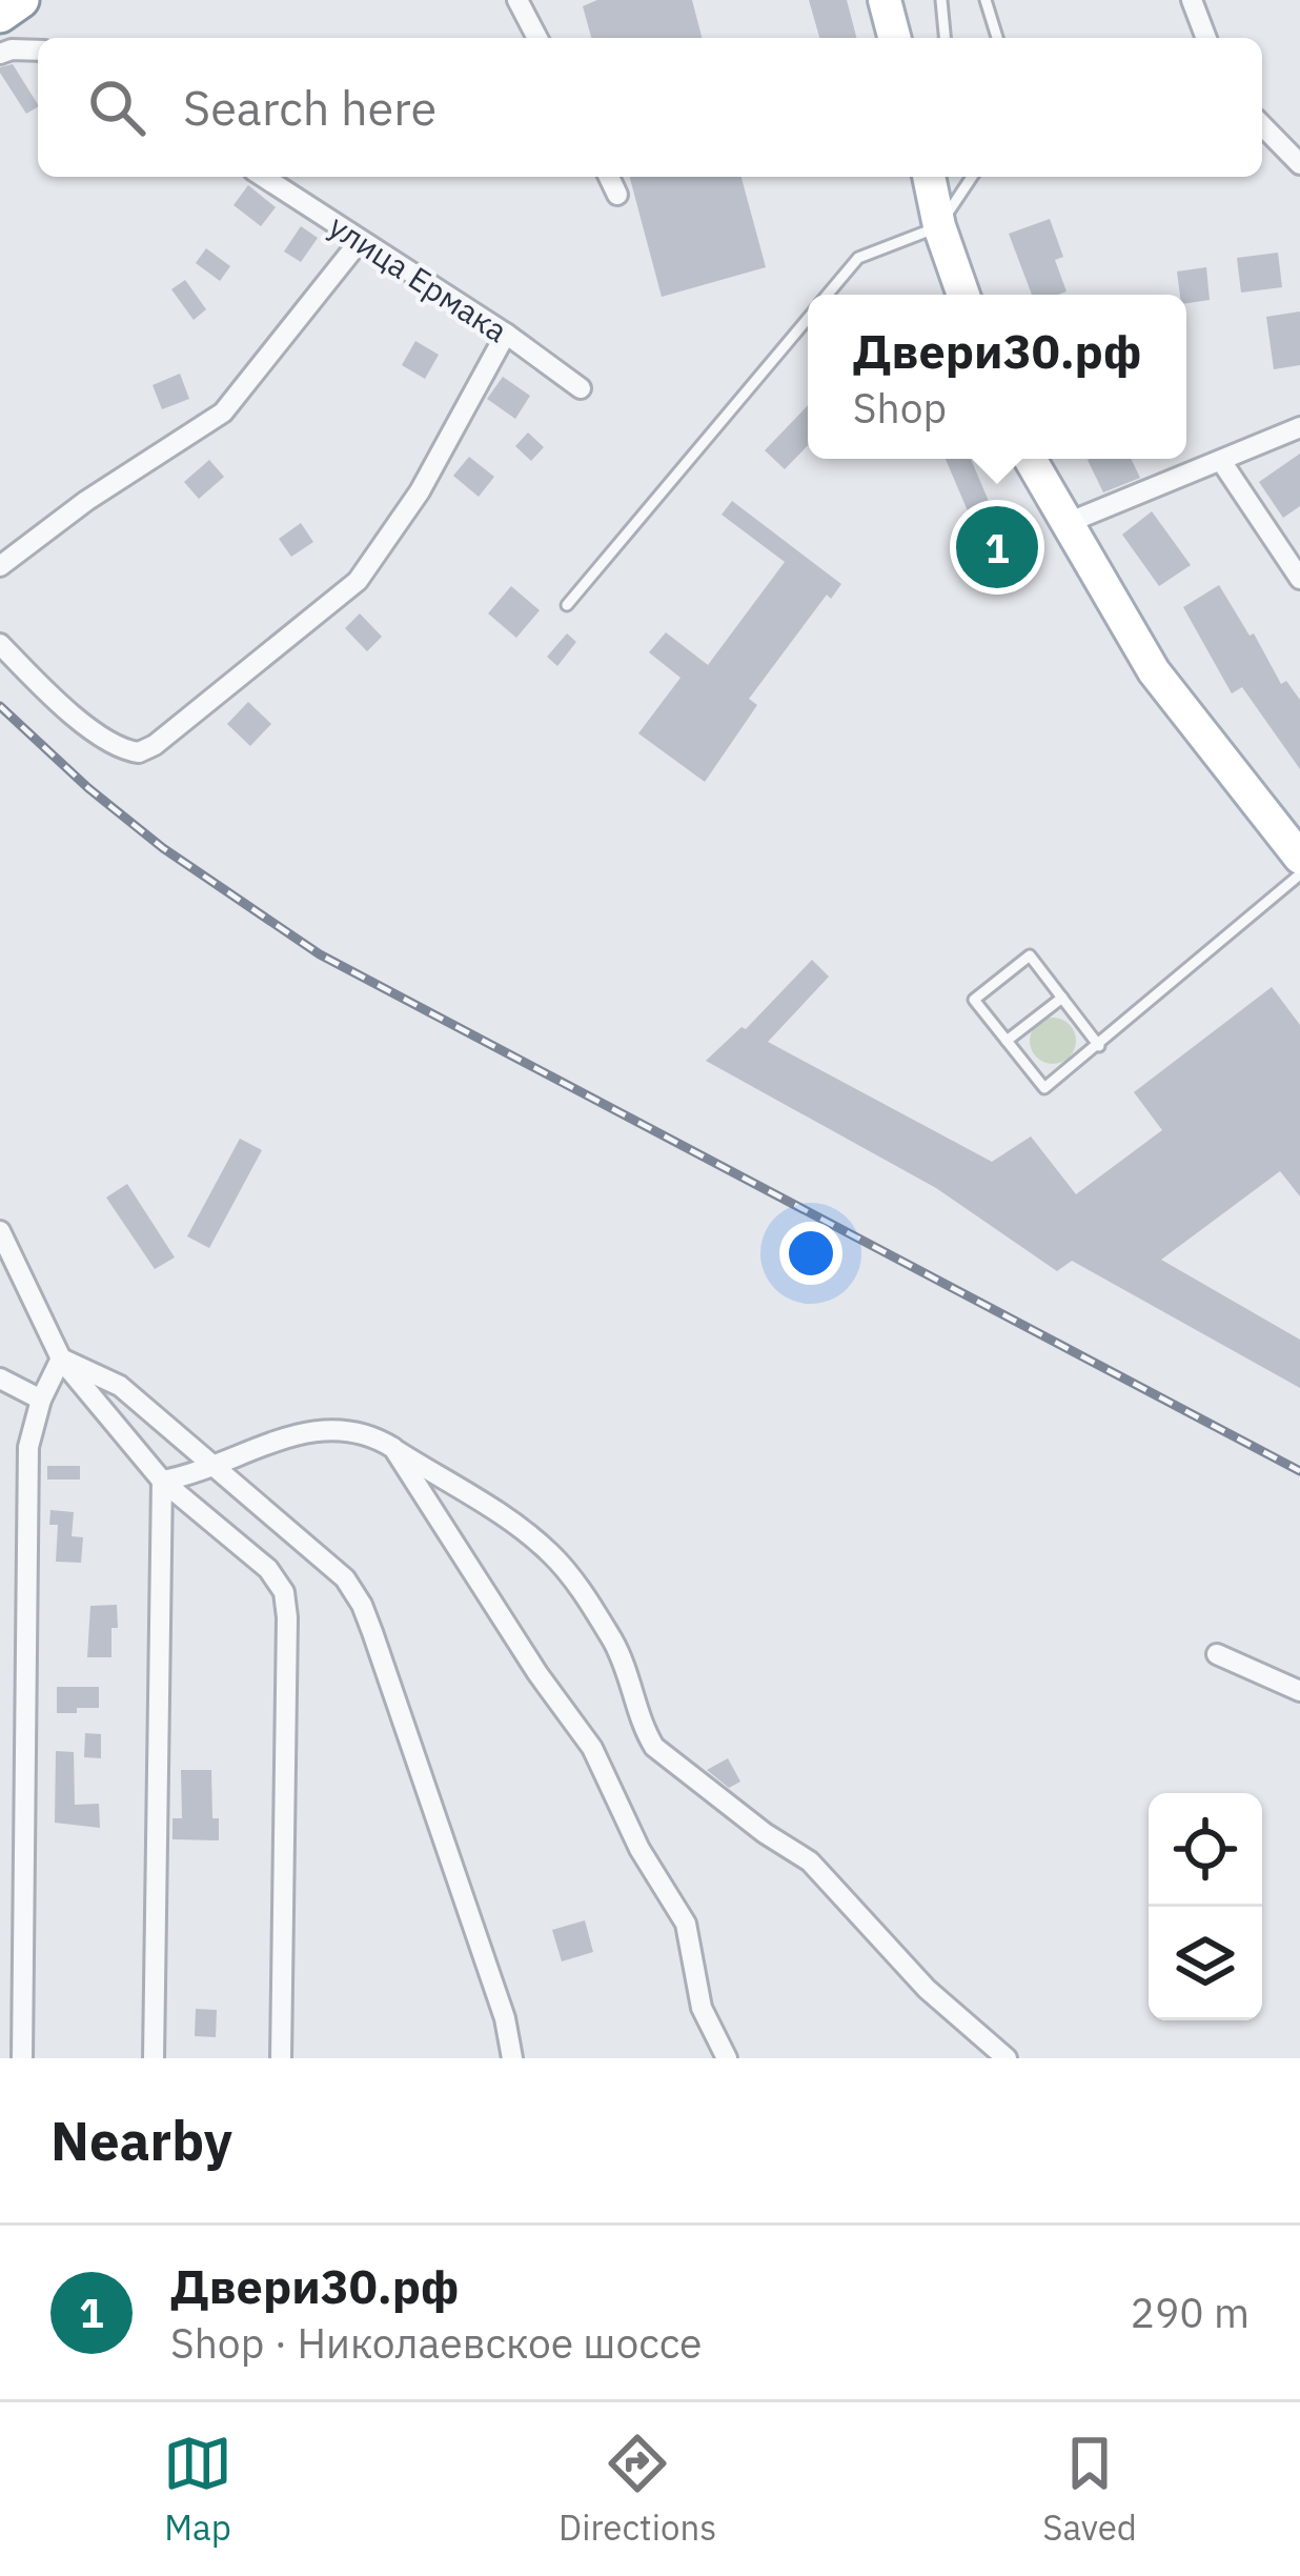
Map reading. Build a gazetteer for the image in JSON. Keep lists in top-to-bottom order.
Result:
{
  "streets": {
    "street": ["улица Ермака"]
  },
  "page": {
    "search": "Search here",
    "popup": ["Двери30.рф", "Shop"],
    "pins": "1",
    "heading": "Nearby",
    "list": [
      {
        "mark": "1",
        "name": "Двери30.рф",
        "note": "Shop · Николаевское шоссе",
        "value": "290 m"
      }
    ],
    "nav": ["Map", "Directions", "Saved"]
  }
}
